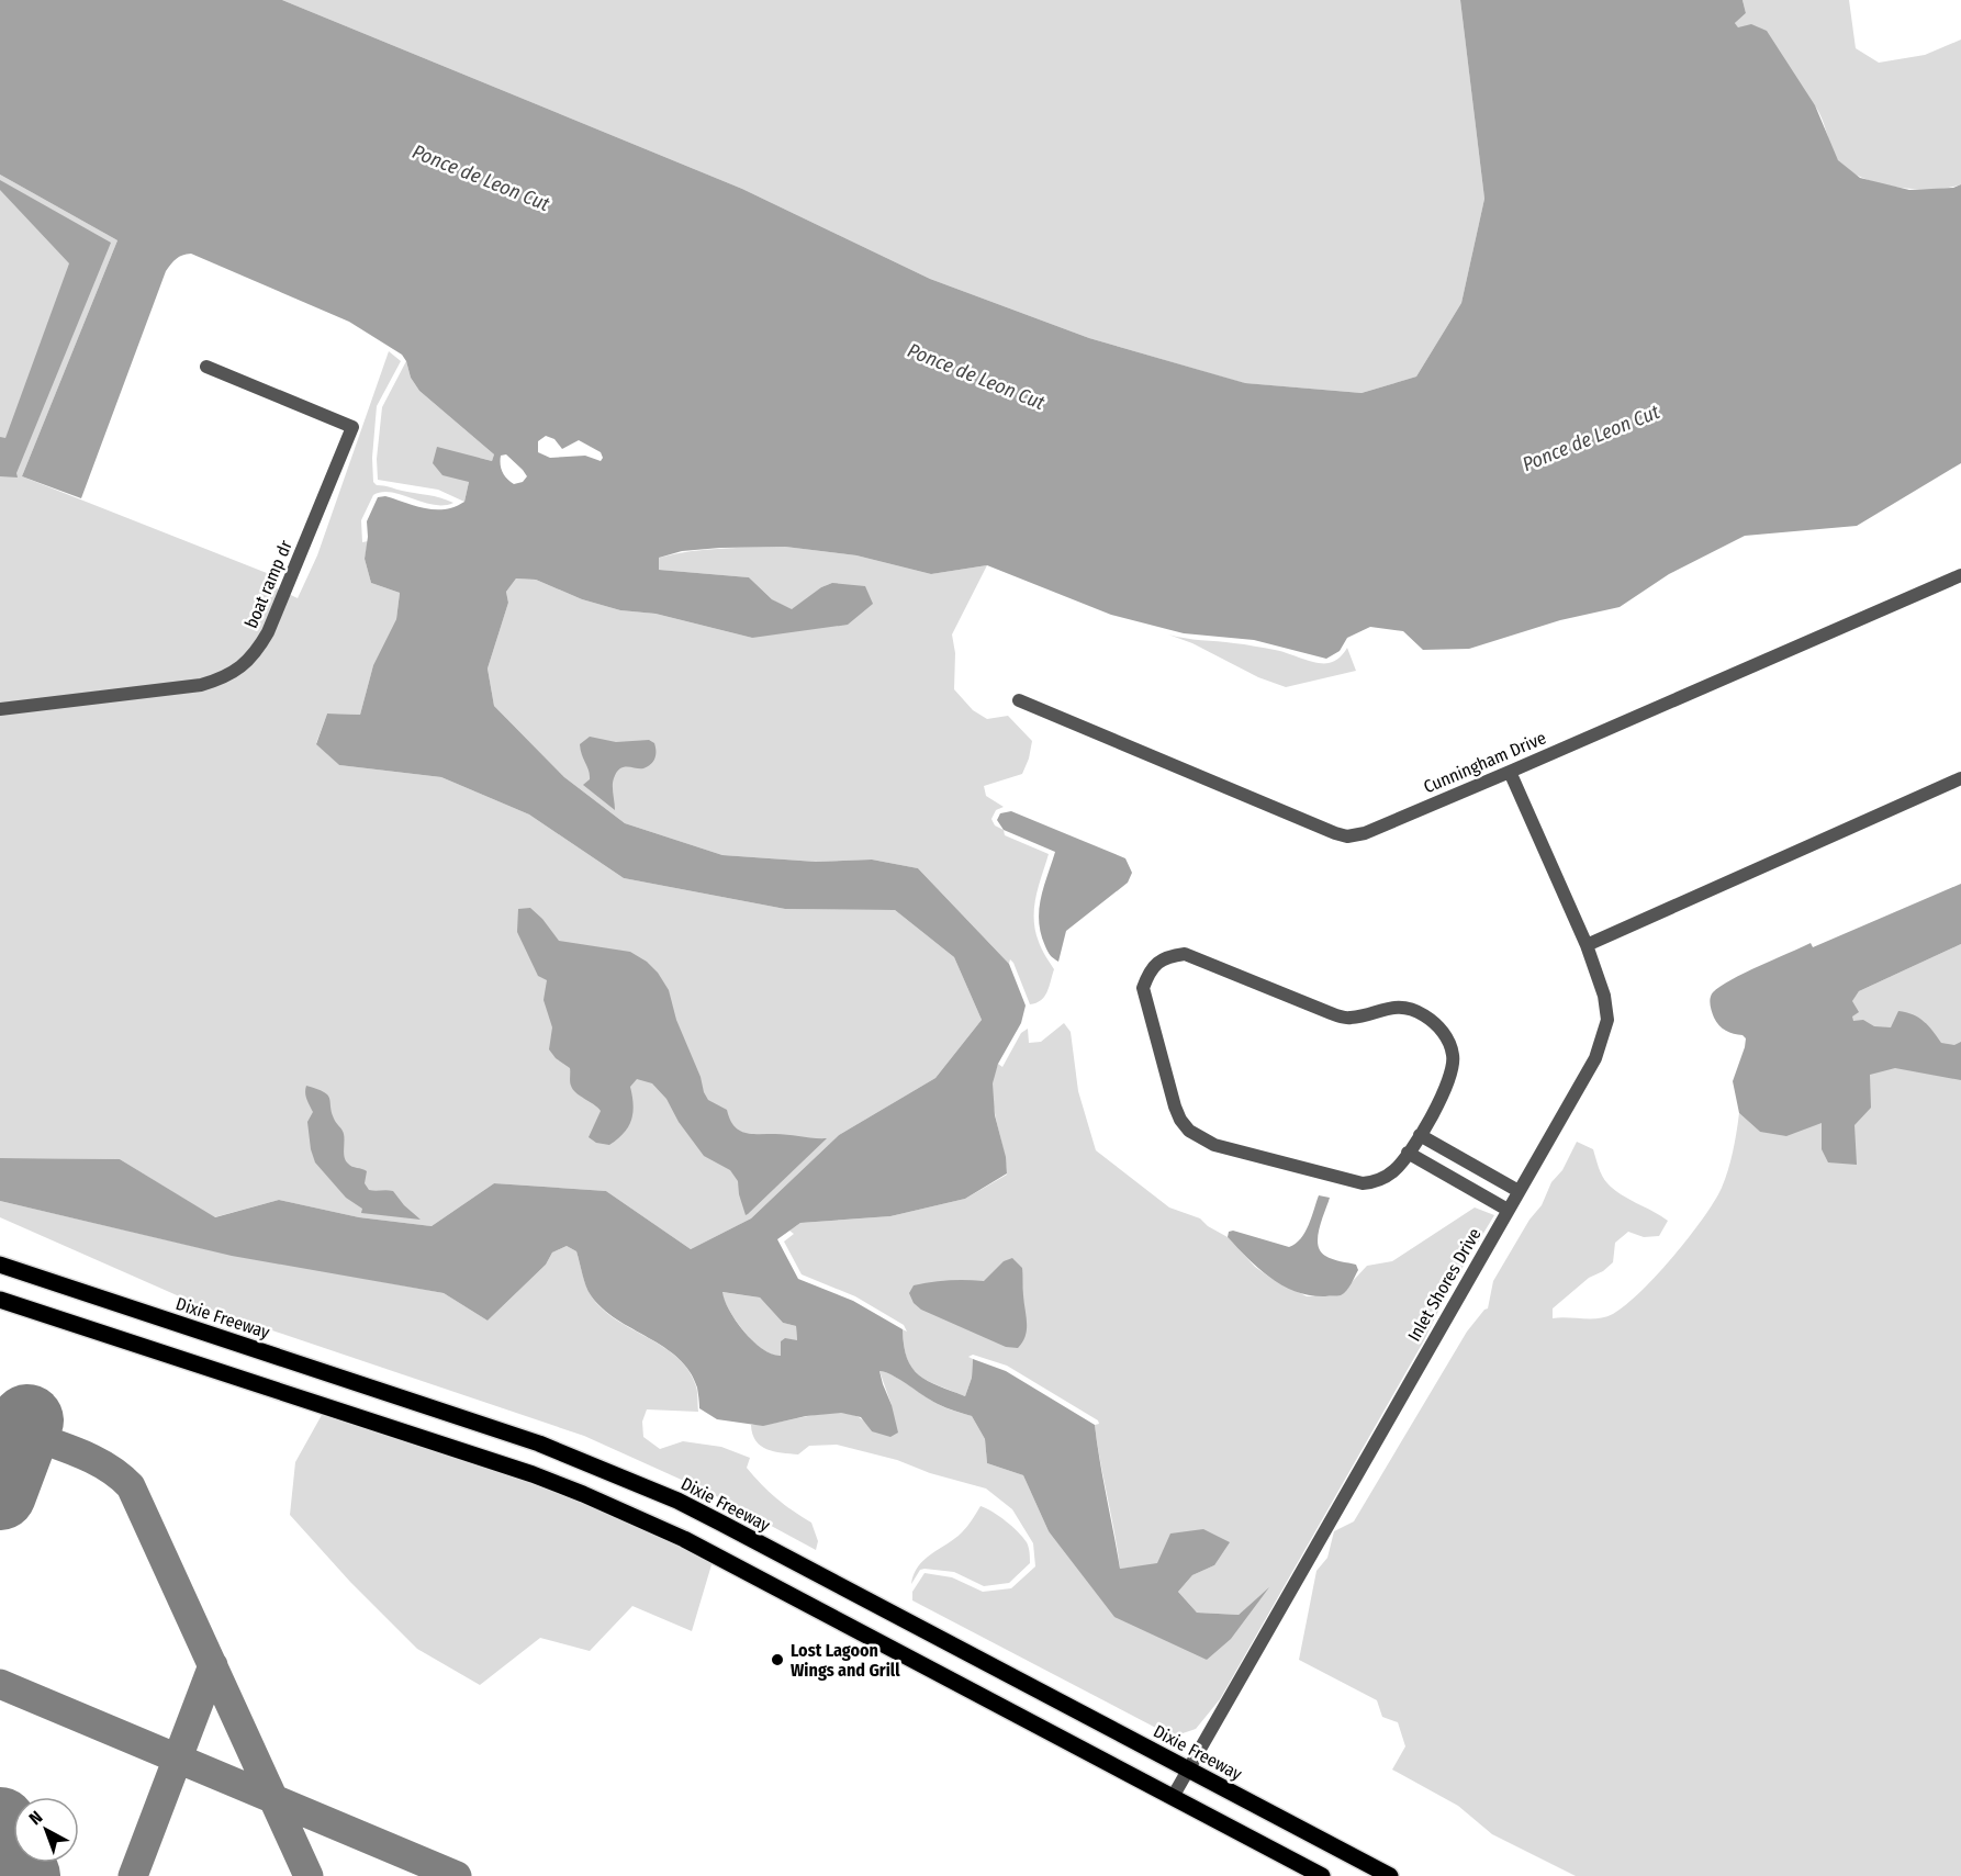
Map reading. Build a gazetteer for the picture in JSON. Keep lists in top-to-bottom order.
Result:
{
  "streets": {
    "main road": ["Dixie Freeway"],
    "street": ["boat ramp dr", "Cunningham Drive", "Inlet Shores Drive"]
  },
  "crossings": [
    ["Cunningham Drive", "Inlet Shores Drive"],
    ["Inlet Shores Drive", "Dixie Freeway"]
  ],
  "water": ["Ponce de Leon Cut"],
  "places": ["Lost Lagoon Wings and Grill"],
  "north": "top left"
}
